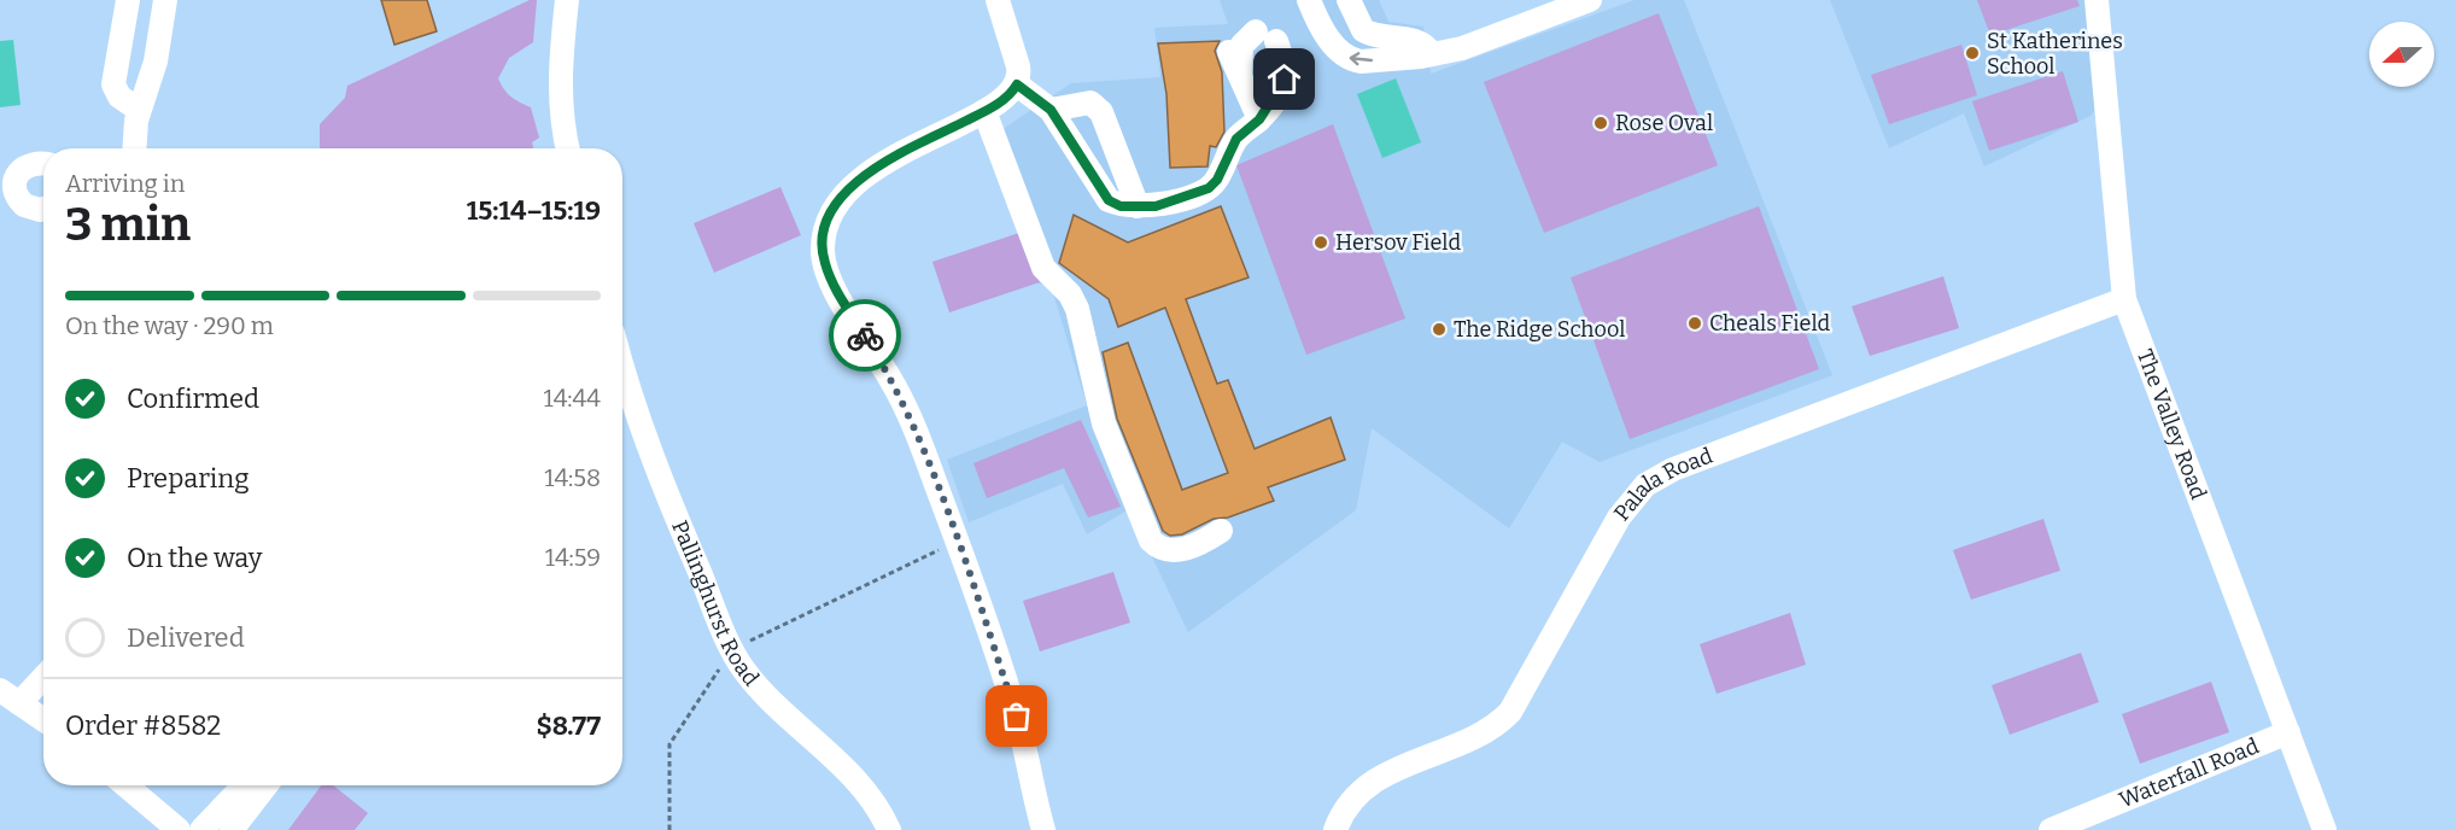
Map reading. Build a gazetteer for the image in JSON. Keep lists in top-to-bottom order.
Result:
{
  "streets": {
    "street": [
      "The Valley Road",
      "Palala Road",
      "Pallinghurst Road",
      "Waterfall Road"
    ]
  },
  "crossings": [
    ["The Valley Road", "Palala Road"],
    ["The Valley Road", "Waterfall Road"]
  ],
  "places": [
    "St Katherines School",
    "Rose Oval",
    "Hersov Field",
    "Cheals Field",
    "The Ridge School"
  ],
  "north": "left",
  "page": {
    "heading": ["3 min", "Arriving in", "15:14–15:19"],
    "panel": ["Order #8582", "$8.77"],
    "bar": "On the way · 290 m",
    "list": [
      ["Confirmed", "14:44"],
      ["Preparing", "14:58"],
      ["On the way", "14:59"],
      "Delivered"
    ]
  }
}
